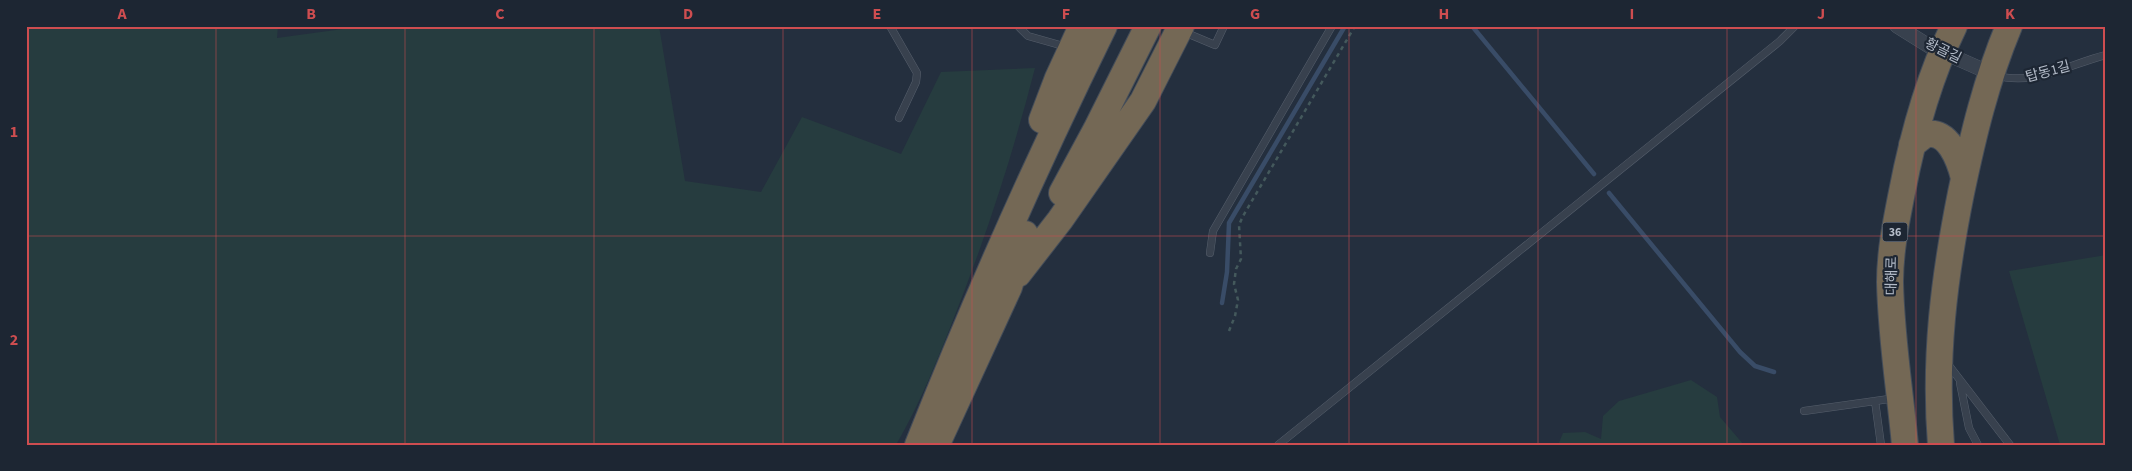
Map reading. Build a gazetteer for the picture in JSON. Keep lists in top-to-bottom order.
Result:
{
  "streets": {
    "highway": ["36", "대해로"],
    "street": ["황골길"],
    "lane": ["탑동1길"]
  },
  "crossings": [
    ["황골길", "탑동1길"],
    ["황골길", "대해로"]
  ],
  "grid": {
    "columns": [
      "A",
      "B",
      "C",
      "D",
      "E",
      "F",
      "G",
      "H",
      "I",
      "J",
      "K"
    ],
    "rows": ["1", "2"]
  }
}
